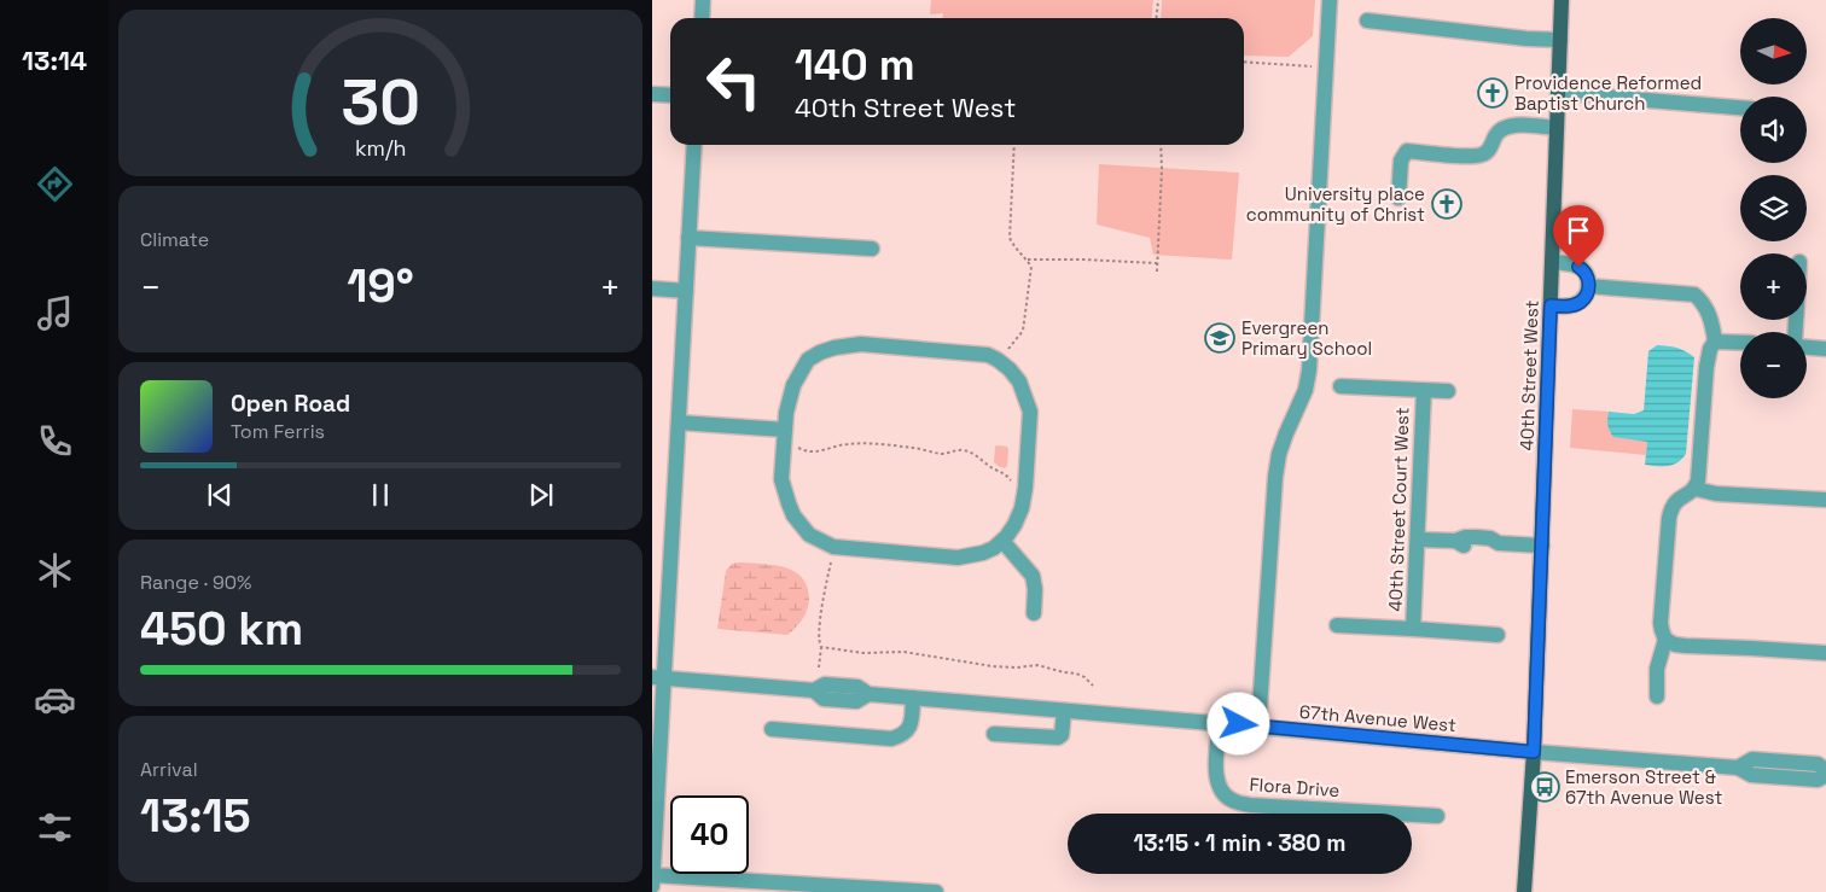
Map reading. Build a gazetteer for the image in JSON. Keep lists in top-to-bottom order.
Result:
{
  "streets": {
    "main road": ["40th Street West"],
    "street": ["40th Street Court West", "67th Avenue West", "Flora Drive"]
  },
  "crossings": [
    ["40th Street West", "67th Avenue West"],
    ["67th Avenue West", "Flora Drive"]
  ],
  "places": {
    "church": ["Providence Reformed Baptist Church", "University place community of Christ"],
    "school or university": ["Evergreen Primary School"],
    "bus stop": ["Emerson Street & 67th Avenue West"]
  },
  "north": "right",
  "page": {
    "tabs": "13:14",
    "map_buttons": ["+", "−"],
    "turn": ["140 m", "40th Street West"],
    "tile": [
      "Climate",
      ["Range · 90%", "450 km"],
      ["Arrival", "13:15"]
    ],
    "heat": ["−", "19°", "+"],
    "song": ["Open Road", "Tom Ferris"],
    "limit": "40",
    "trip": "13:15 · 1 min · 380 m",
    "gauge": ["30", "km/h"]
  }
}
